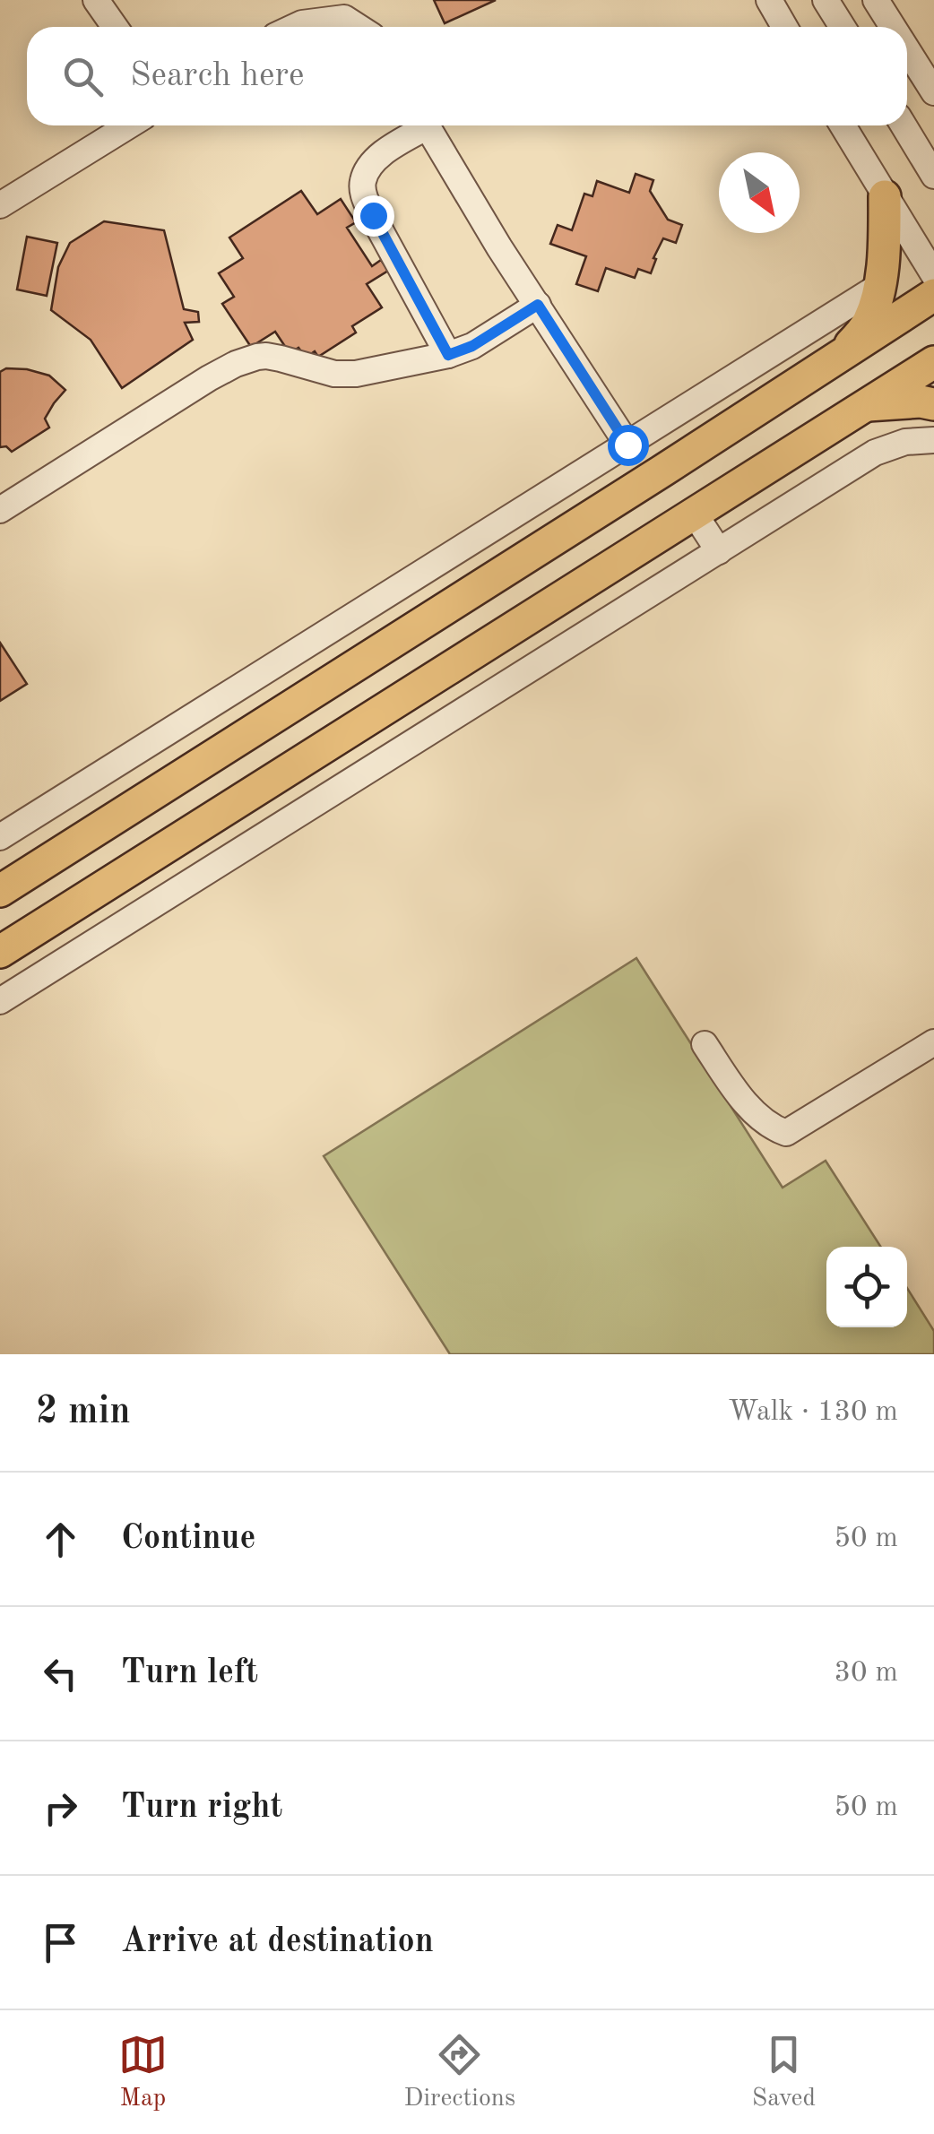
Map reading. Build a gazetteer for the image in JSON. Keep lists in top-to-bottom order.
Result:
{
  "north": "bottom right",
  "page": {
    "search": "Search here",
    "heading": ["2 min", "Walk · 130 m"],
    "list": [
      ["Continue", "50 m"],
      ["Turn left", "30 m"],
      ["Turn right", "50 m"],
      "Arrive at destination"
    ],
    "nav": ["Map", "Directions", "Saved"]
  }
}
